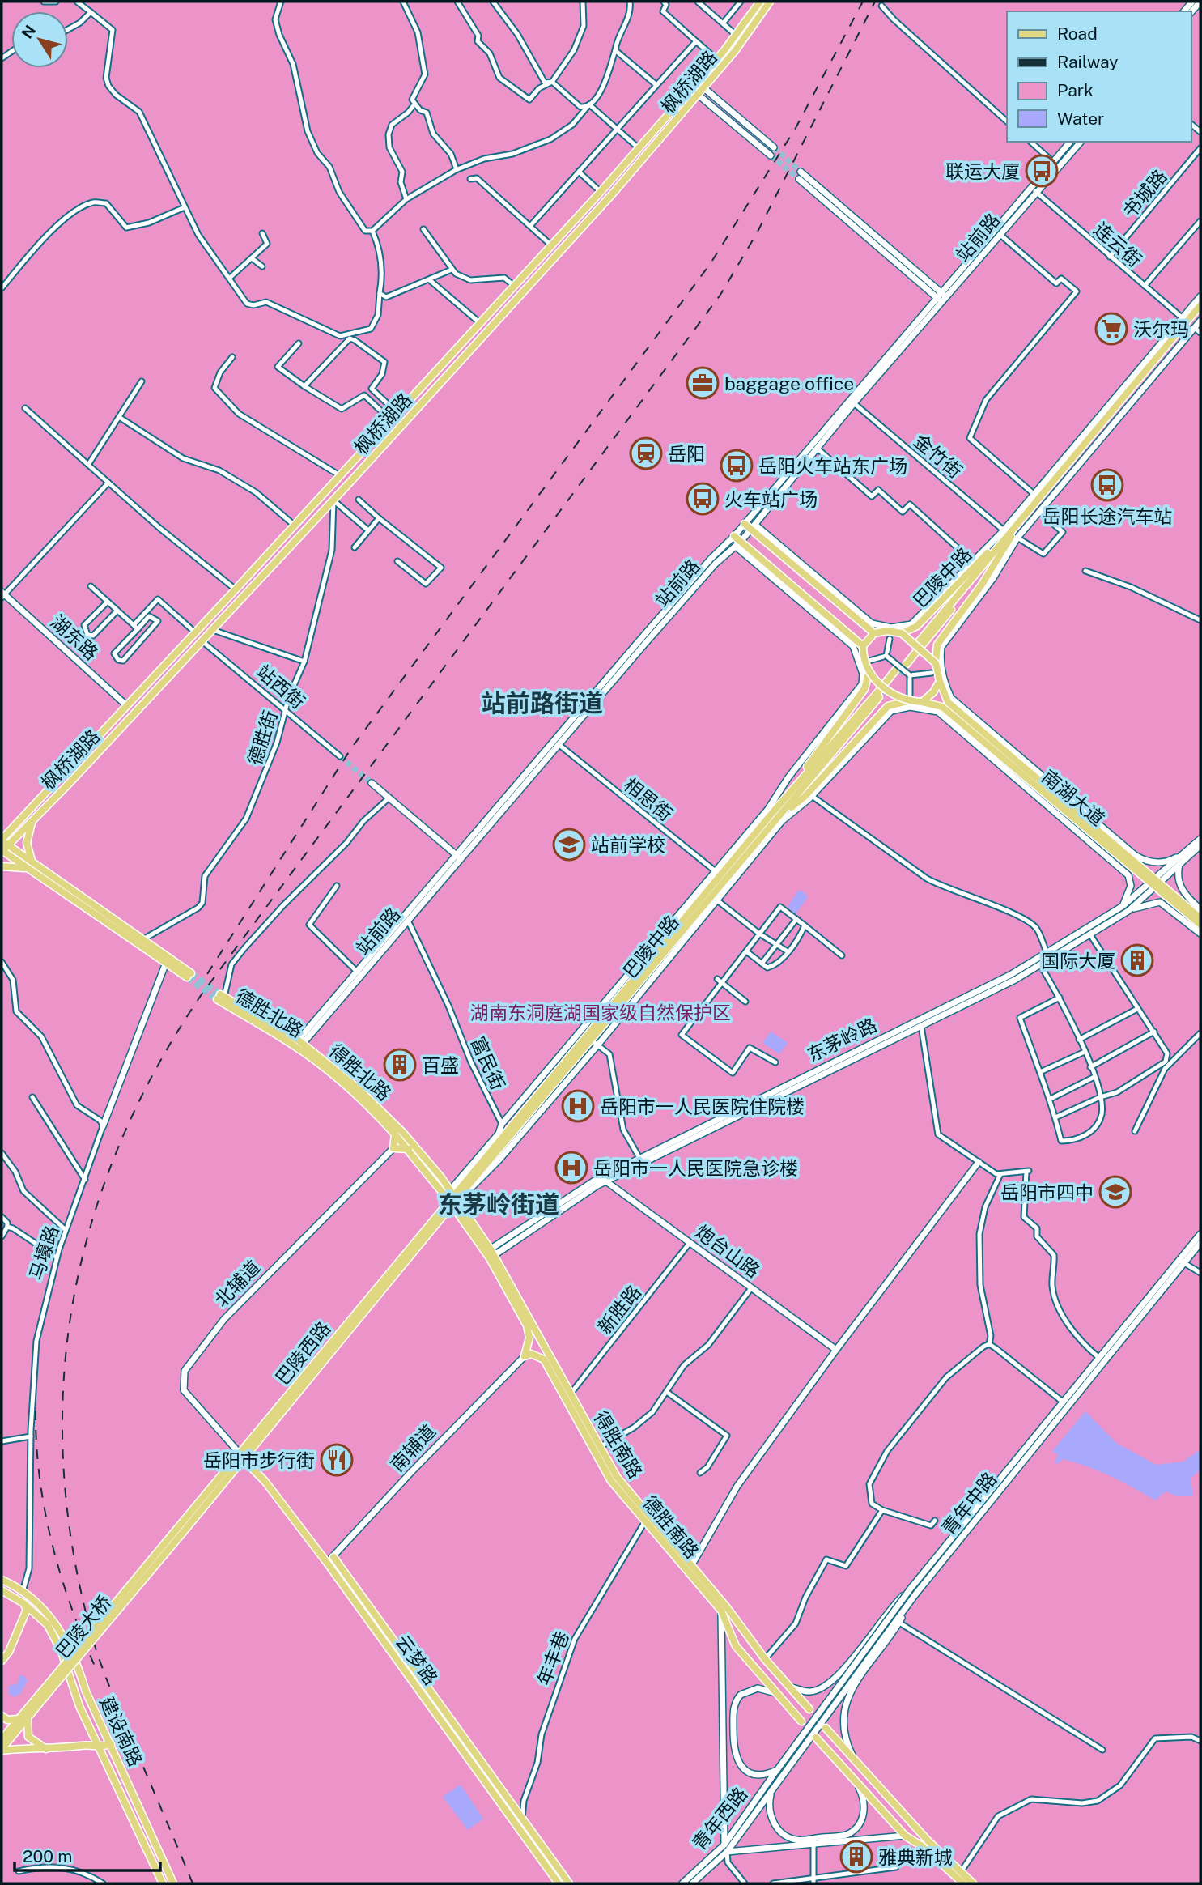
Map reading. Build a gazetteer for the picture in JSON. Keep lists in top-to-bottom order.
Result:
{
  "streets": {
    "main road": [
      "枫桥湖路",
      "站前路",
      "巴陵中路",
      "湖东路",
      "南湖大道",
      "德胜北路",
      "东茅岭路",
      "得胜北路",
      "炮台山路",
      "北辅道",
      "巴陵西路",
      "得胜南路",
      "南辅道",
      "青年中路",
      "德胜南路",
      "巴陵大桥",
      "云梦路",
      "建设南路",
      "青年西路"
    ],
    "street": [
      "书城路",
      "连云街",
      "金竹街",
      "站西街",
      "德胜街",
      "相思街",
      "富民街",
      "马壕路",
      "新胜路",
      "年丰巷"
    ]
  },
  "crossings": [
    ["枫桥湖路", "湖东路"],
    ["枫桥湖路", "站西街"],
    ["枫桥湖路", "德胜街"],
    ["书城路", "连云街"],
    ["站前路", "连云街"],
    ["站前路", "金竹街"],
    ["站前路", "相思街"],
    ["站前路", "德胜北路"],
    ["站前路", "富民街"],
    ["站前路", "得胜北路"],
    ["金竹街", "巴陵中路"],
    ["巴陵中路", "南湖大道"],
    ["巴陵中路", "相思街"],
    ["巴陵中路", "得胜北路"],
    ["巴陵中路", "巴陵西路"],
    ["巴陵中路", "得胜南路"],
    ["站西街", "德胜街"],
    ["南湖大道", "东茅岭路"],
    ["德胜北路", "得胜北路"],
    ["德胜北路", "得胜南路"],
    ["东茅岭路", "炮台山路"],
    ["东茅岭路", "得胜南路"],
    ["得胜北路", "巴陵西路"],
    ["得胜北路", "得胜南路"],
    ["炮台山路", "新胜路"],
    ["马壕路", "建设南路"],
    ["北辅道", "巴陵西路"],
    ["北辅道", "云梦路"],
    ["新胜路", "得胜南路"],
    ["巴陵西路", "得胜南路"],
    ["巴陵西路", "巴陵大桥"],
    ["巴陵西路", "云梦路"],
    ["得胜南路", "南辅道"],
    ["得胜南路", "德胜南路"],
    ["南辅道", "德胜南路"],
    ["南辅道", "云梦路"],
    ["青年中路", "青年西路"],
    ["德胜南路", "年丰巷"]
  ],
  "districts": ["站前路街道", "东茅岭街道"],
  "parks": ["湖南东洞庭湖国家级自然保护区"],
  "places": {
    "bus stop": [
      "联运大厦",
      "岳阳火车站东广场",
      "岳阳长途汽车站",
      "火车站广场"
    ],
    "supermarket": ["沃尔玛"],
    "office": ["baggage office"],
    "station": ["岳阳"],
    "school or university": ["站前学校", "岳阳市四中"],
    "building": ["国际大厦", "百盛", "雅典新城"],
    "hospital": ["岳阳市一人民医院住院楼", "岳阳市一人民医院急诊楼"],
    "restaurant": ["岳阳市步行街"]
  },
  "legend": [
    "Road",
    "Railway",
    "Park",
    "Water"
  ],
  "scale_bar": "200 m",
  "north": "top left"
}
